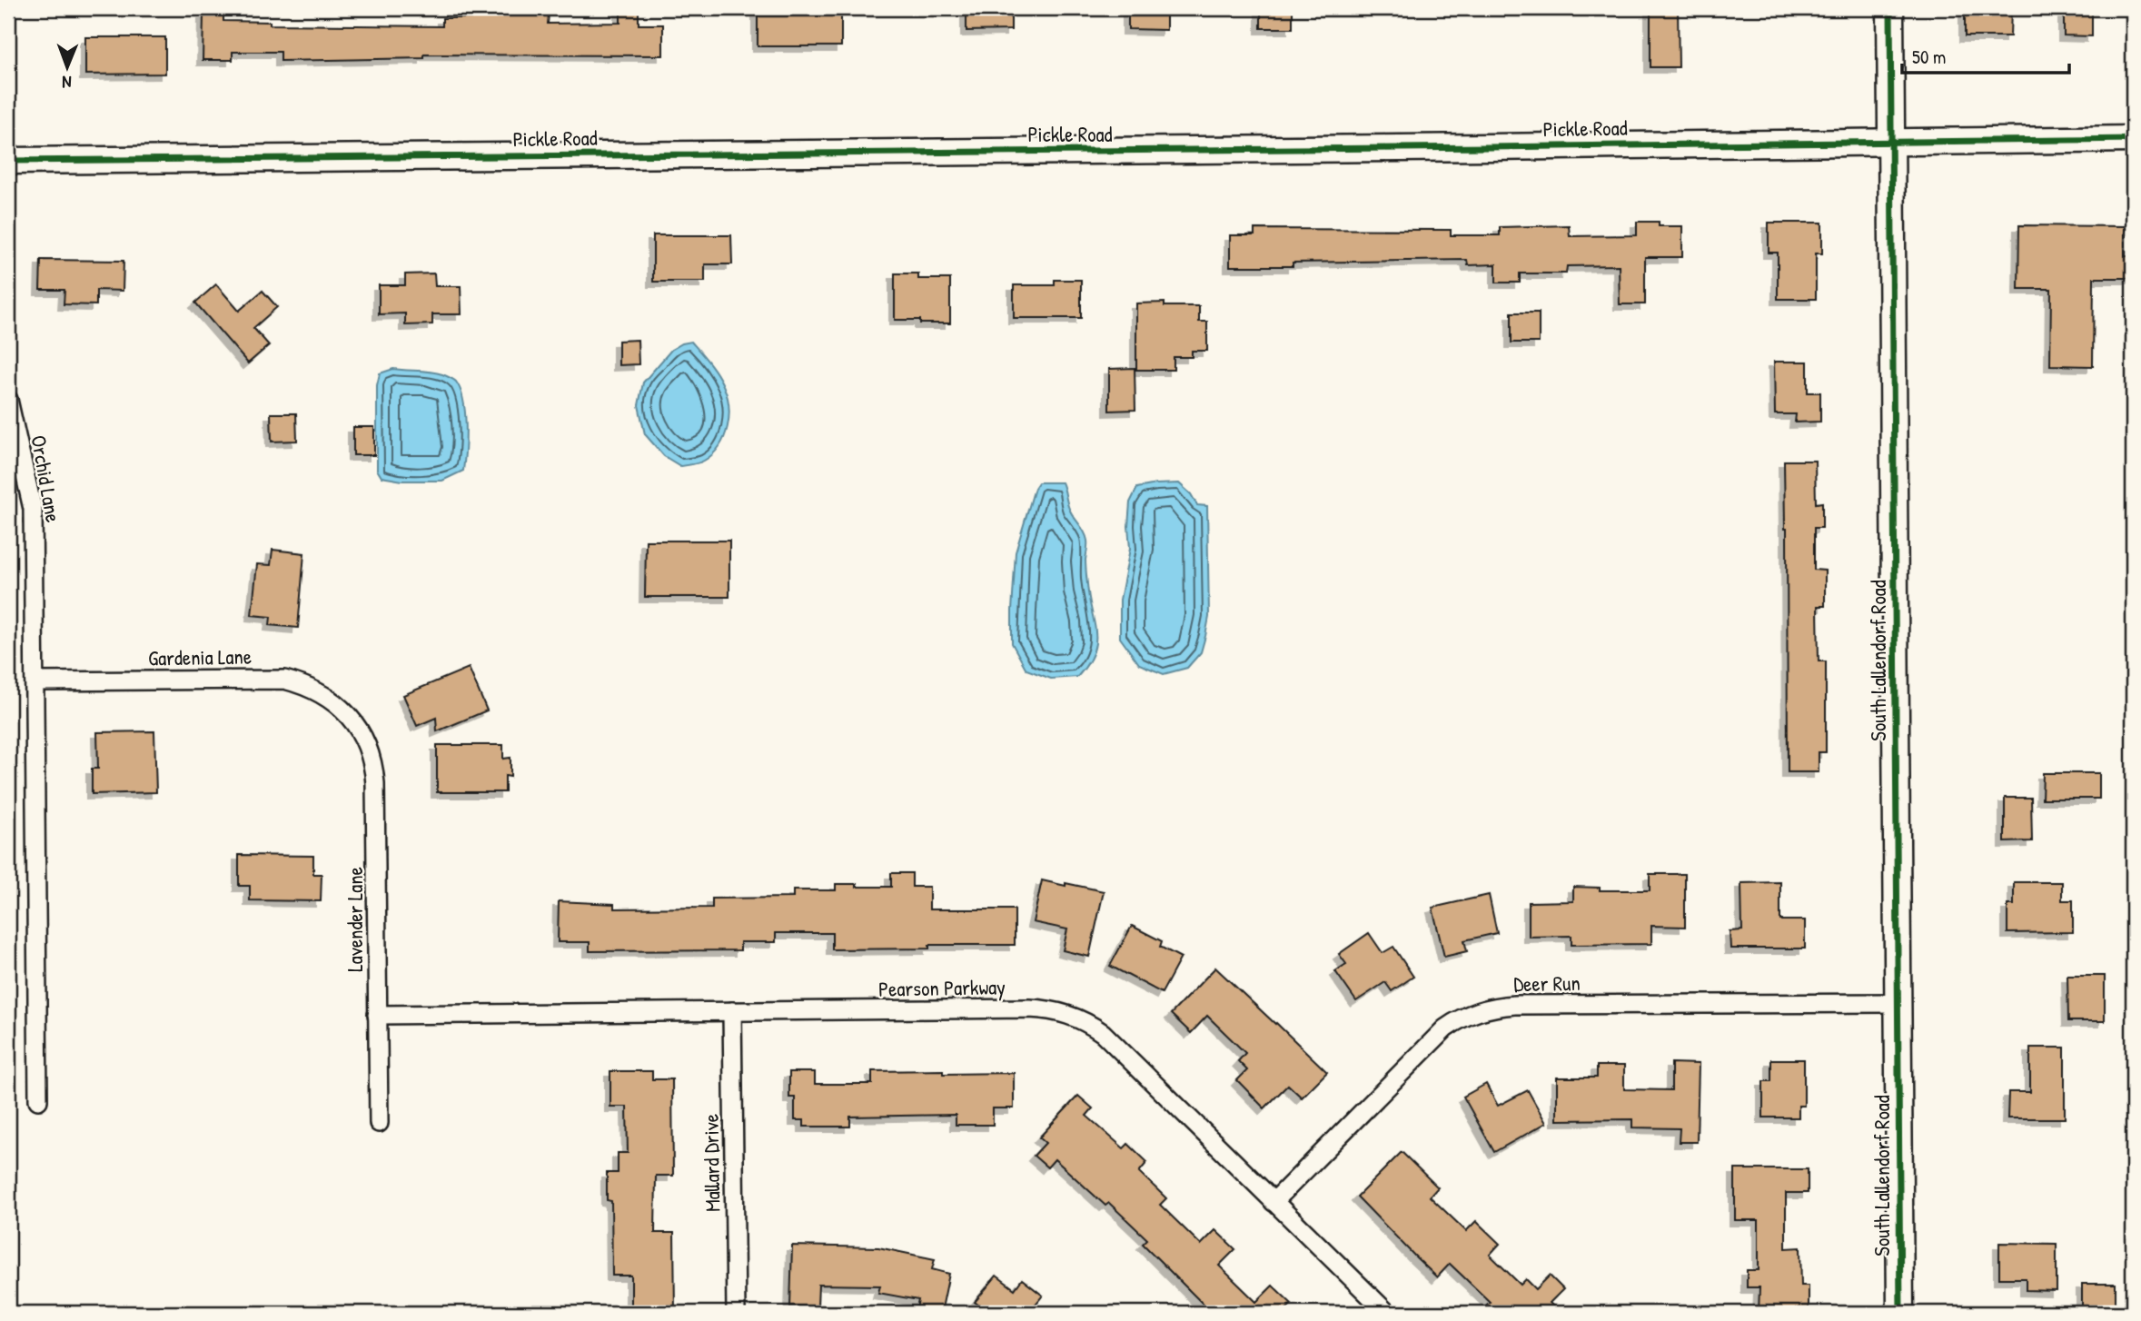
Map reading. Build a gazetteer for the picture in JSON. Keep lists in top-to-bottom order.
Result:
{
  "streets": {
    "street": [
      "Pickle Road",
      "Orchid Lane",
      "Gardenia Lane",
      "South Lallendorf Road",
      "Lavender Lane",
      "Deer Run",
      "Pearson Parkway",
      "Mallard Drive"
    ]
  },
  "crossings": [
    ["Pickle Road", "South Lallendorf Road"],
    ["Orchid Lane", "Gardenia Lane"],
    ["Gardenia Lane", "Lavender Lane"],
    ["South Lallendorf Road", "Deer Run"],
    ["Lavender Lane", "Pearson Parkway"],
    ["Deer Run", "Pearson Parkway"],
    ["Pearson Parkway", "Mallard Drive"]
  ],
  "scale_bar": "50 m",
  "north": "bottom"
}
